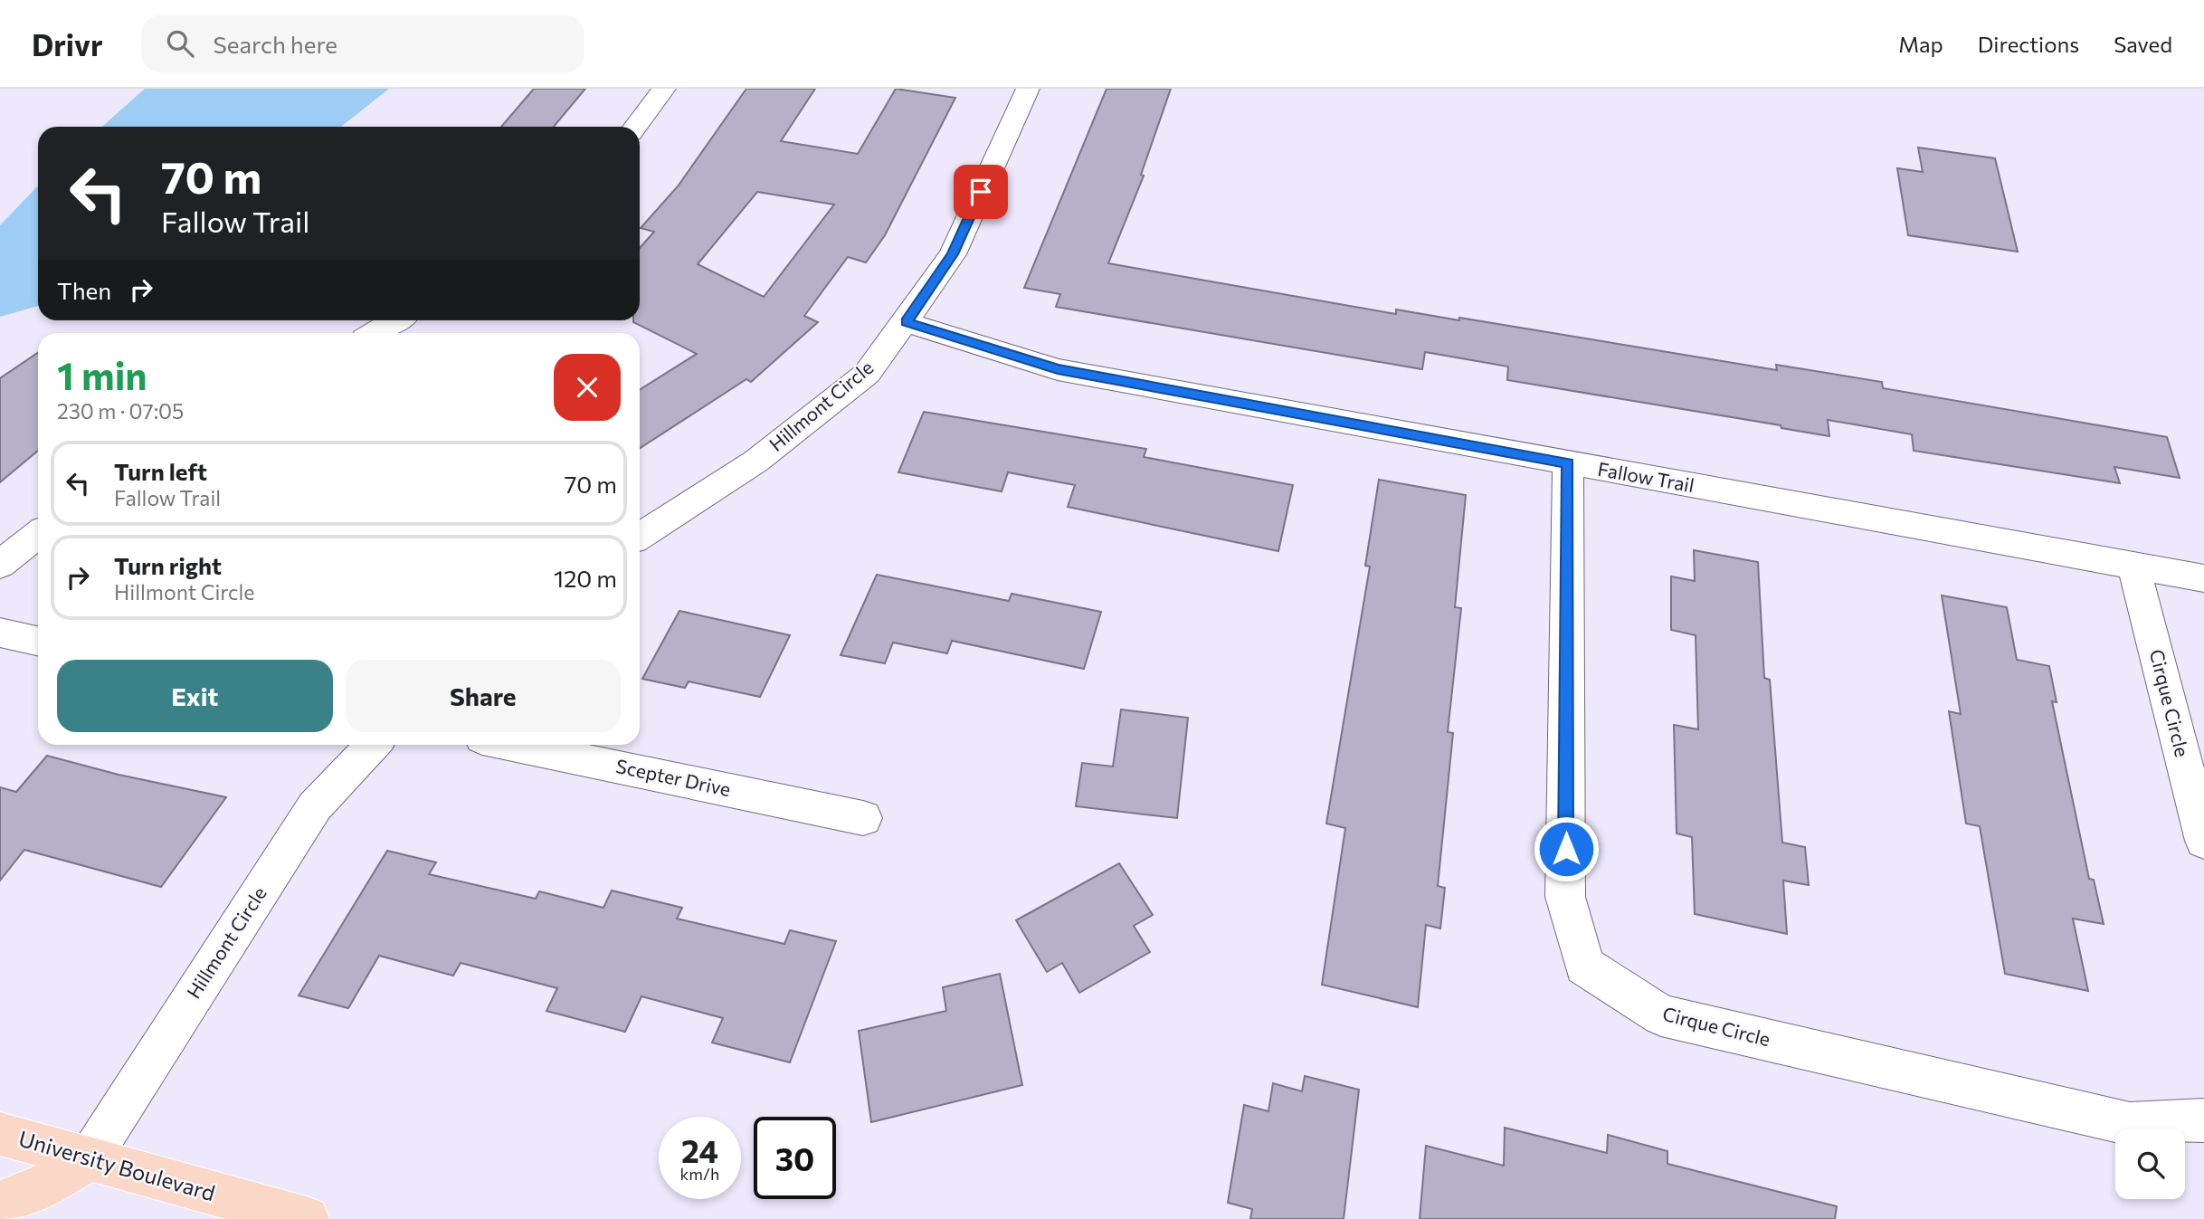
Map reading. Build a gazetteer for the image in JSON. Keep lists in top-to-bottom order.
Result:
{
  "streets": {
    "main road": ["University Boulevard"],
    "street": [
      "Hillmont Circle",
      "Fallow Trail",
      "Cirque Circle",
      "Scepter Drive"
    ]
  },
  "crossings": [
    ["Hillmont Circle", "Fallow Trail"],
    ["Hillmont Circle", "University Boulevard"],
    ["Fallow Trail", "Cirque Circle"]
  ],
  "page": {
    "header": "Drivr",
    "search": "Search here",
    "nav": ["Map", "Directions", "Saved"],
    "turn": ["70 m", "Fallow Trail"],
    "then": "Then",
    "heading": ["1 min", "230 m · 07:05"],
    "list": [
      {
        "name": "Turn left",
        "note": "Fallow Trail",
        "value": "70 m"
      },
      {
        "name": "Turn right",
        "note": "Hillmont Circle",
        "value": "120 m"
      }
    ],
    "buttons": ["Exit", "Share"],
    "speed": "24 km/h",
    "limit": "30"
  }
}
